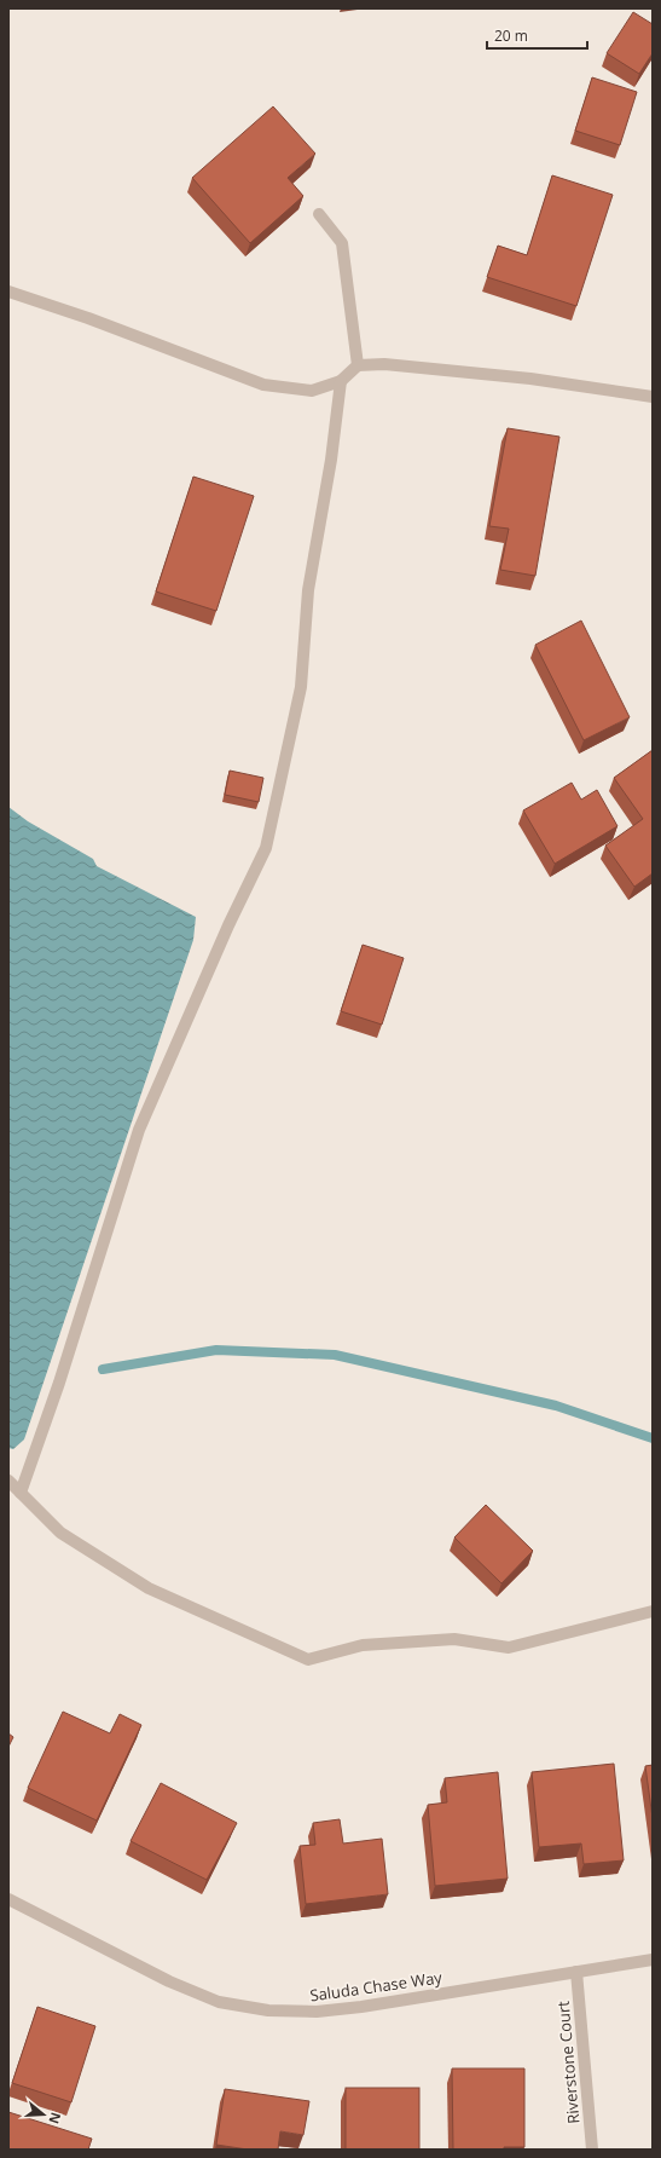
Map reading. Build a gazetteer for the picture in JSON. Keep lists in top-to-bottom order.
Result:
{
  "streets": {
    "street": ["Saluda Chase Way", "Riverstone Court"]
  },
  "crossings": [
    ["Saluda Chase Way", "Riverstone Court"]
  ],
  "scale_bar": "20 m",
  "north": "right"
}
